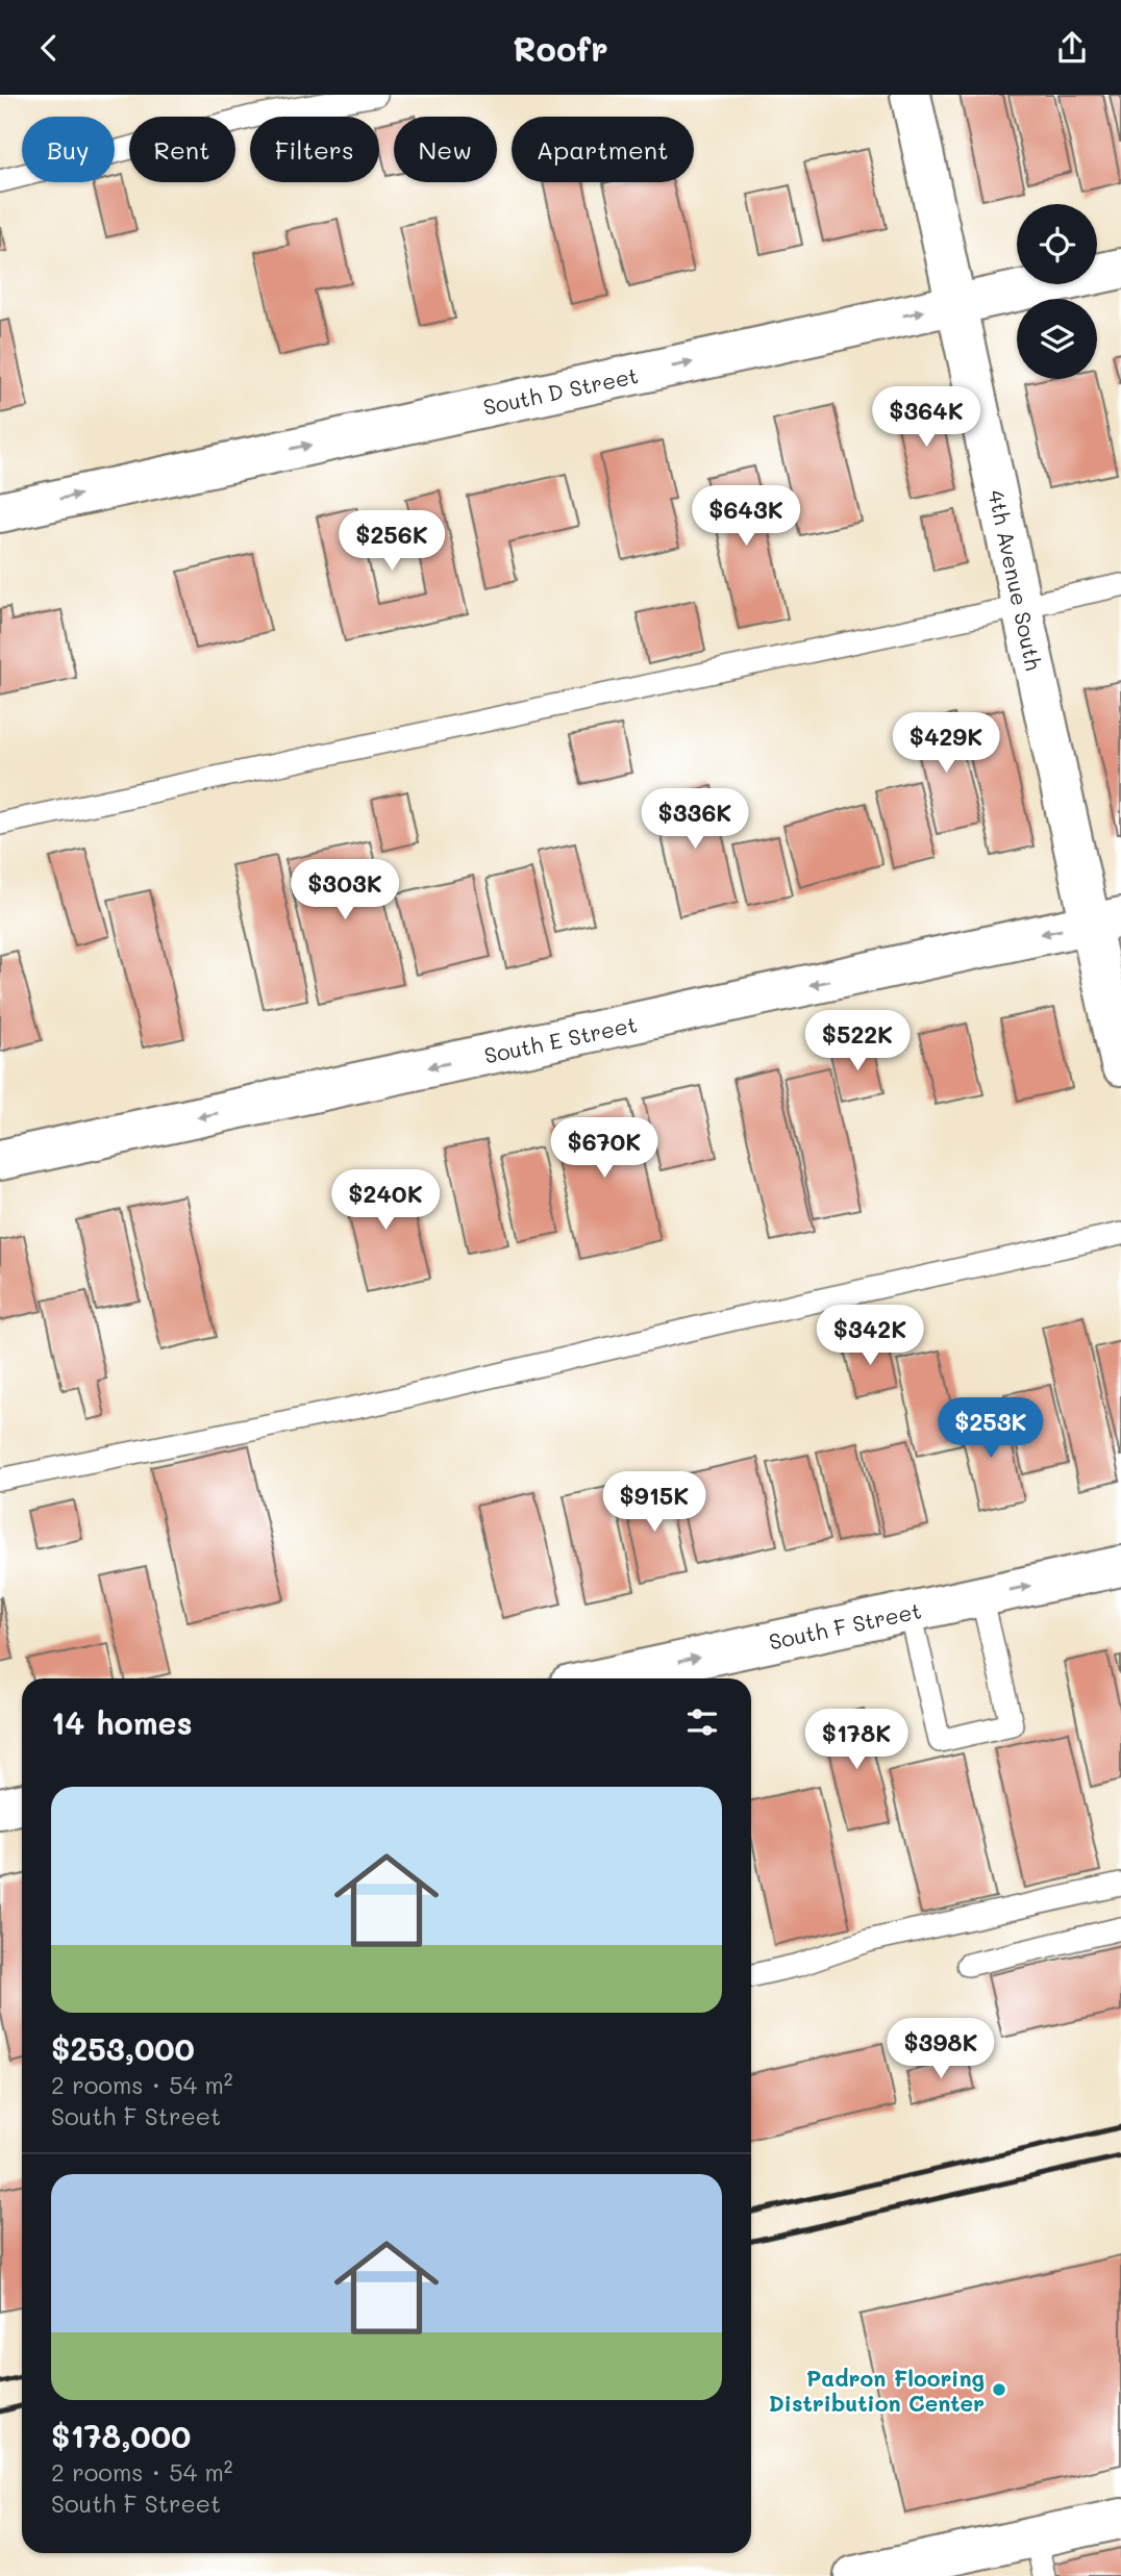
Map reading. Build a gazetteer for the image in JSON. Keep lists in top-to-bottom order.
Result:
{
  "streets": {
    "street": [
      "South D Street",
      "4th Avenue South",
      "South E Street",
      "South F Street"
    ]
  },
  "crossings": [
    ["South D Street", "4th Avenue South"],
    ["4th Avenue South", "South E Street"]
  ],
  "one_way": ["South D Street", "South E Street", "South F Street"],
  "places": ["Padron Flooring Distribution Center"],
  "page": {
    "header": "Roofr",
    "chip": [
      "Buy",
      "Rent",
      "Filters",
      "New",
      "Apartment"
    ],
    "price": [
      "$364K",
      "$643K",
      "$256K",
      "$429K",
      "$336K",
      "$303K",
      "$522K",
      "$670K",
      "$240K",
      "$342K",
      "$253K",
      "$915K",
      "$178K",
      "$398K"
    ],
    "heading": "14 homes",
    "list": [
      {
        "name": "$253,000",
        "note": "2 rooms · 54 m² · South F Street"
      },
      {
        "name": "$178,000",
        "note": "2 rooms · 54 m² · South F Street"
      }
    ]
  }
}
